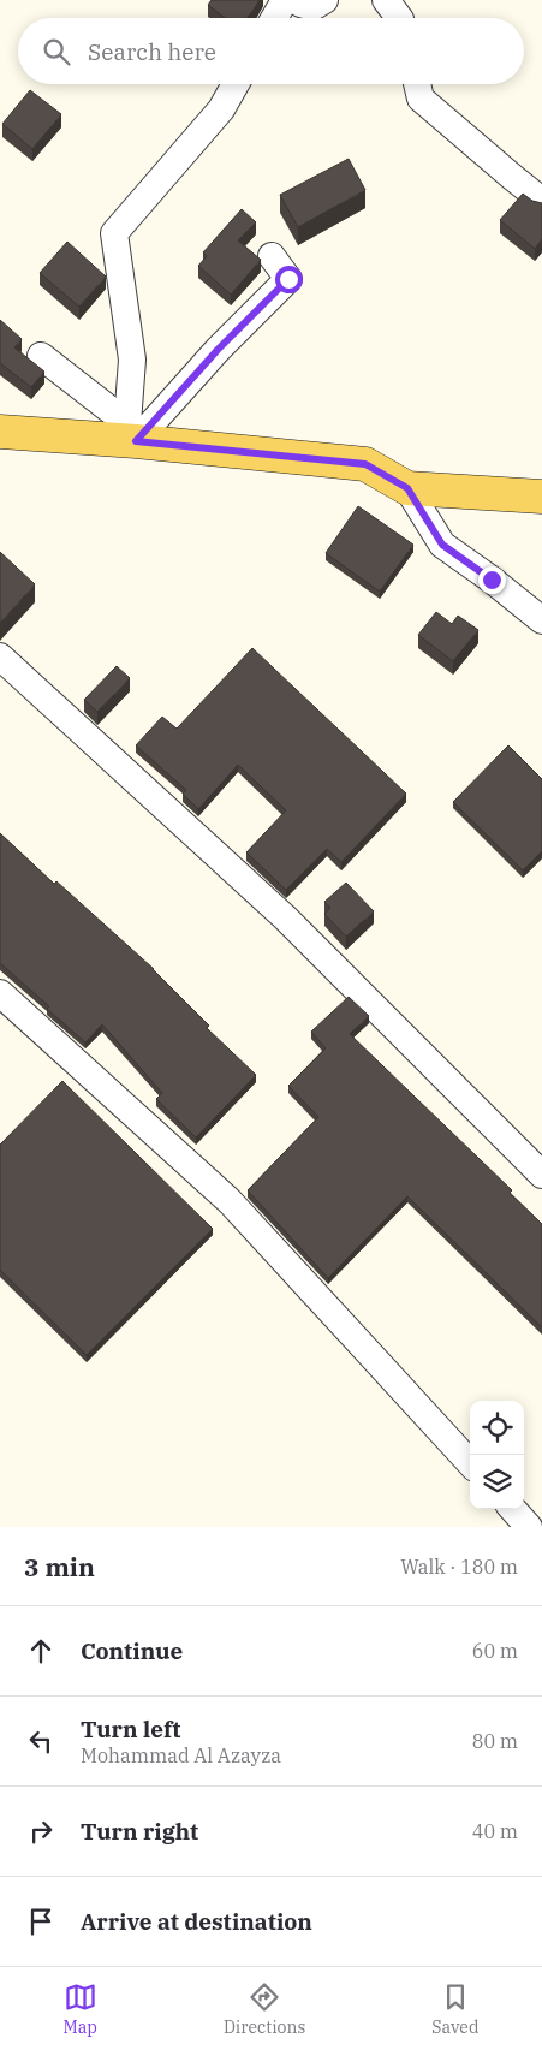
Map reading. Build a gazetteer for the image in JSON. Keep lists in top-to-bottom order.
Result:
{
  "page": {
    "search": "Search here",
    "heading": ["3 min", "Walk · 180 m"],
    "list": [
      ["Continue", "60 m"],
      ["Turn left", "Mohammad Al Azayza", "80 m"],
      ["Turn right", "40 m"],
      "Arrive at destination"
    ],
    "nav": ["Map", "Directions", "Saved"]
  }
}
